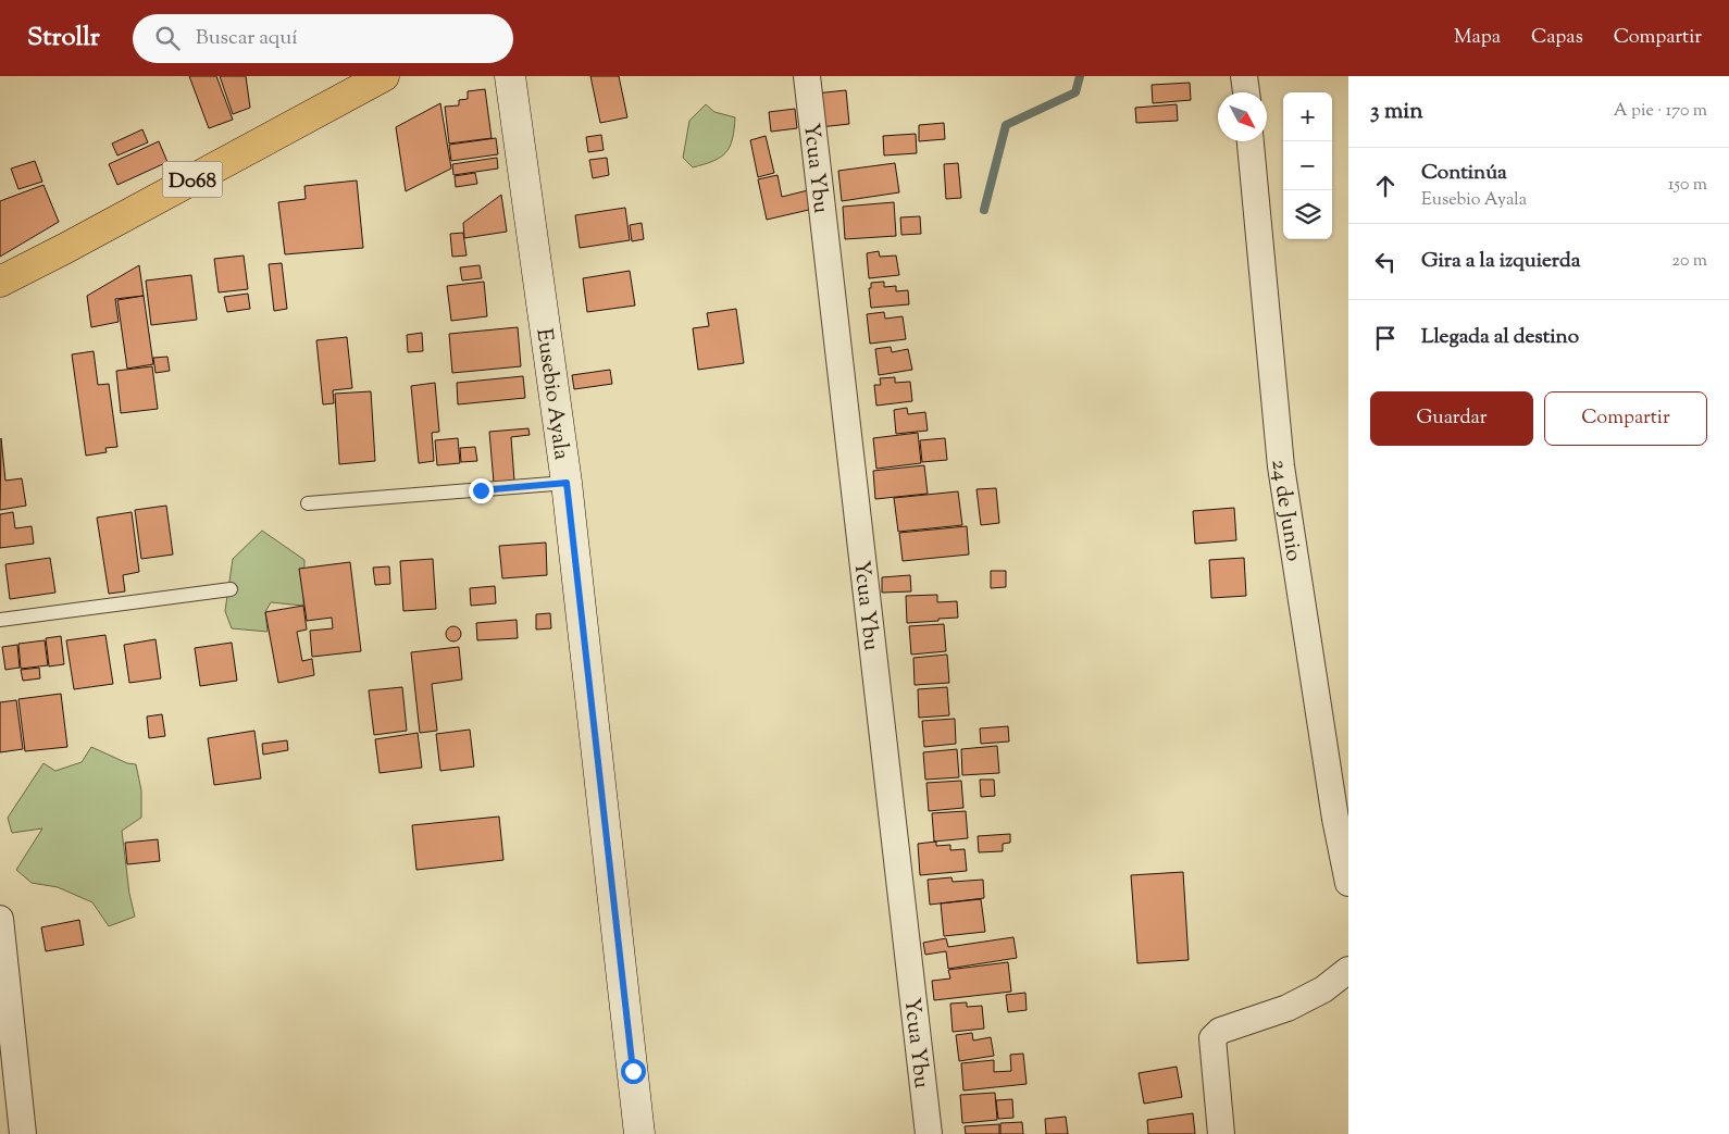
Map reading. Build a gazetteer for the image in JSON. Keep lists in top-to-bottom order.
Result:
{
  "streets": {
    "main road": ["D068", "Eusebio Ayala"],
    "street": ["Ycua Ybu", "24 de Junio"]
  },
  "north": "bottom right",
  "page": {
    "header": "Strollr",
    "search": "Buscar aquí",
    "nav": ["Mapa", "Capas", "Compartir"],
    "heading": ["3 min", "A pie · 170 m"],
    "map_buttons": ["+", "−"],
    "list": [
      ["Continúa", "Eusebio Ayala", "150 m"],
      ["Gira a la izquierda", "20 m"],
      "Llegada al destino"
    ],
    "buttons": ["Guardar", "Compartir"]
  }
}
